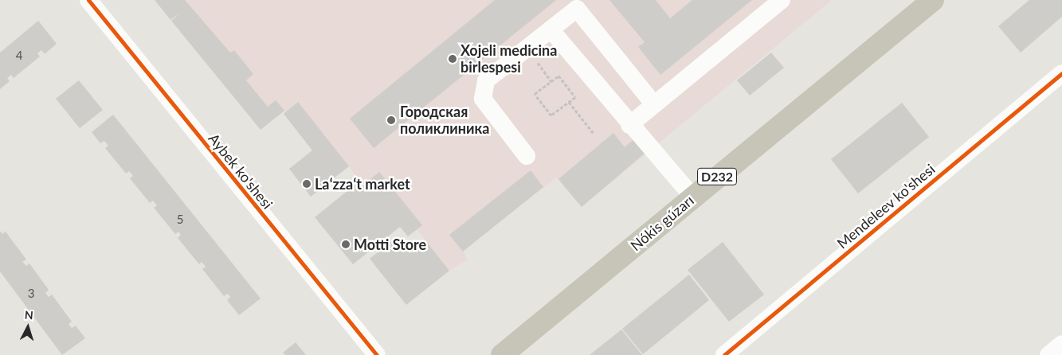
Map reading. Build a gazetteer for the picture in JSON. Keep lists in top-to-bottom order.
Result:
{
  "streets": {
    "main road": ["D232", "Nókis gúzarı"],
    "street": ["Aybek ko'shesi", "Mendeleev ko'shesi"]
  },
  "places": [
    "Xojeli medicina birlespesi",
    "Городская поликлиника",
    "Laʻzzaʻt market",
    "Motti Store"
  ],
  "house_numbers": ["4", "5", "3"],
  "north": "top"
}
